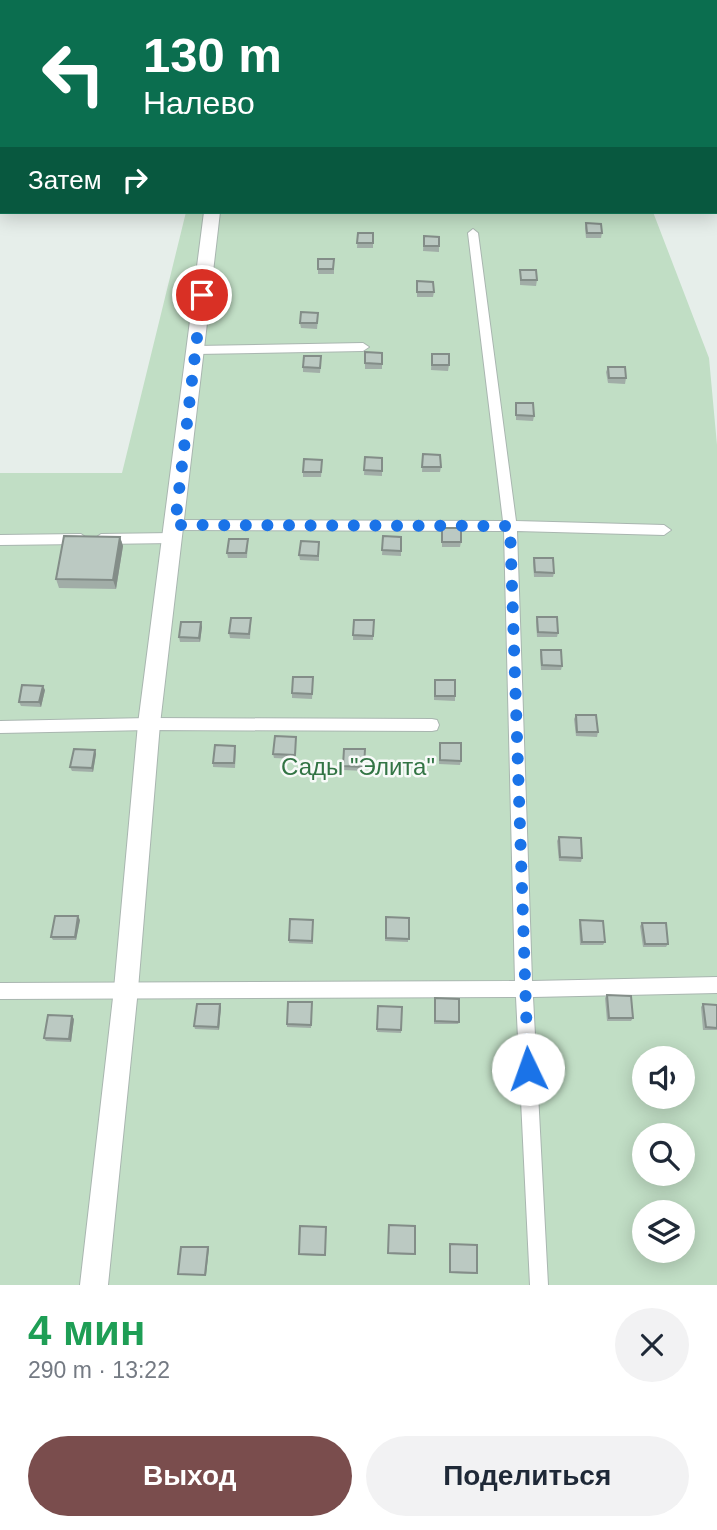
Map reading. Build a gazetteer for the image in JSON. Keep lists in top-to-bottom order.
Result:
{
  "parks": ["Сады \"Элита\""],
  "page": {
    "turn": ["130 m", "Налево"],
    "then": "Затем",
    "heading": ["4 мин", "290 m · 13:22"],
    "buttons": ["Выход", "Поделиться"]
  }
}
